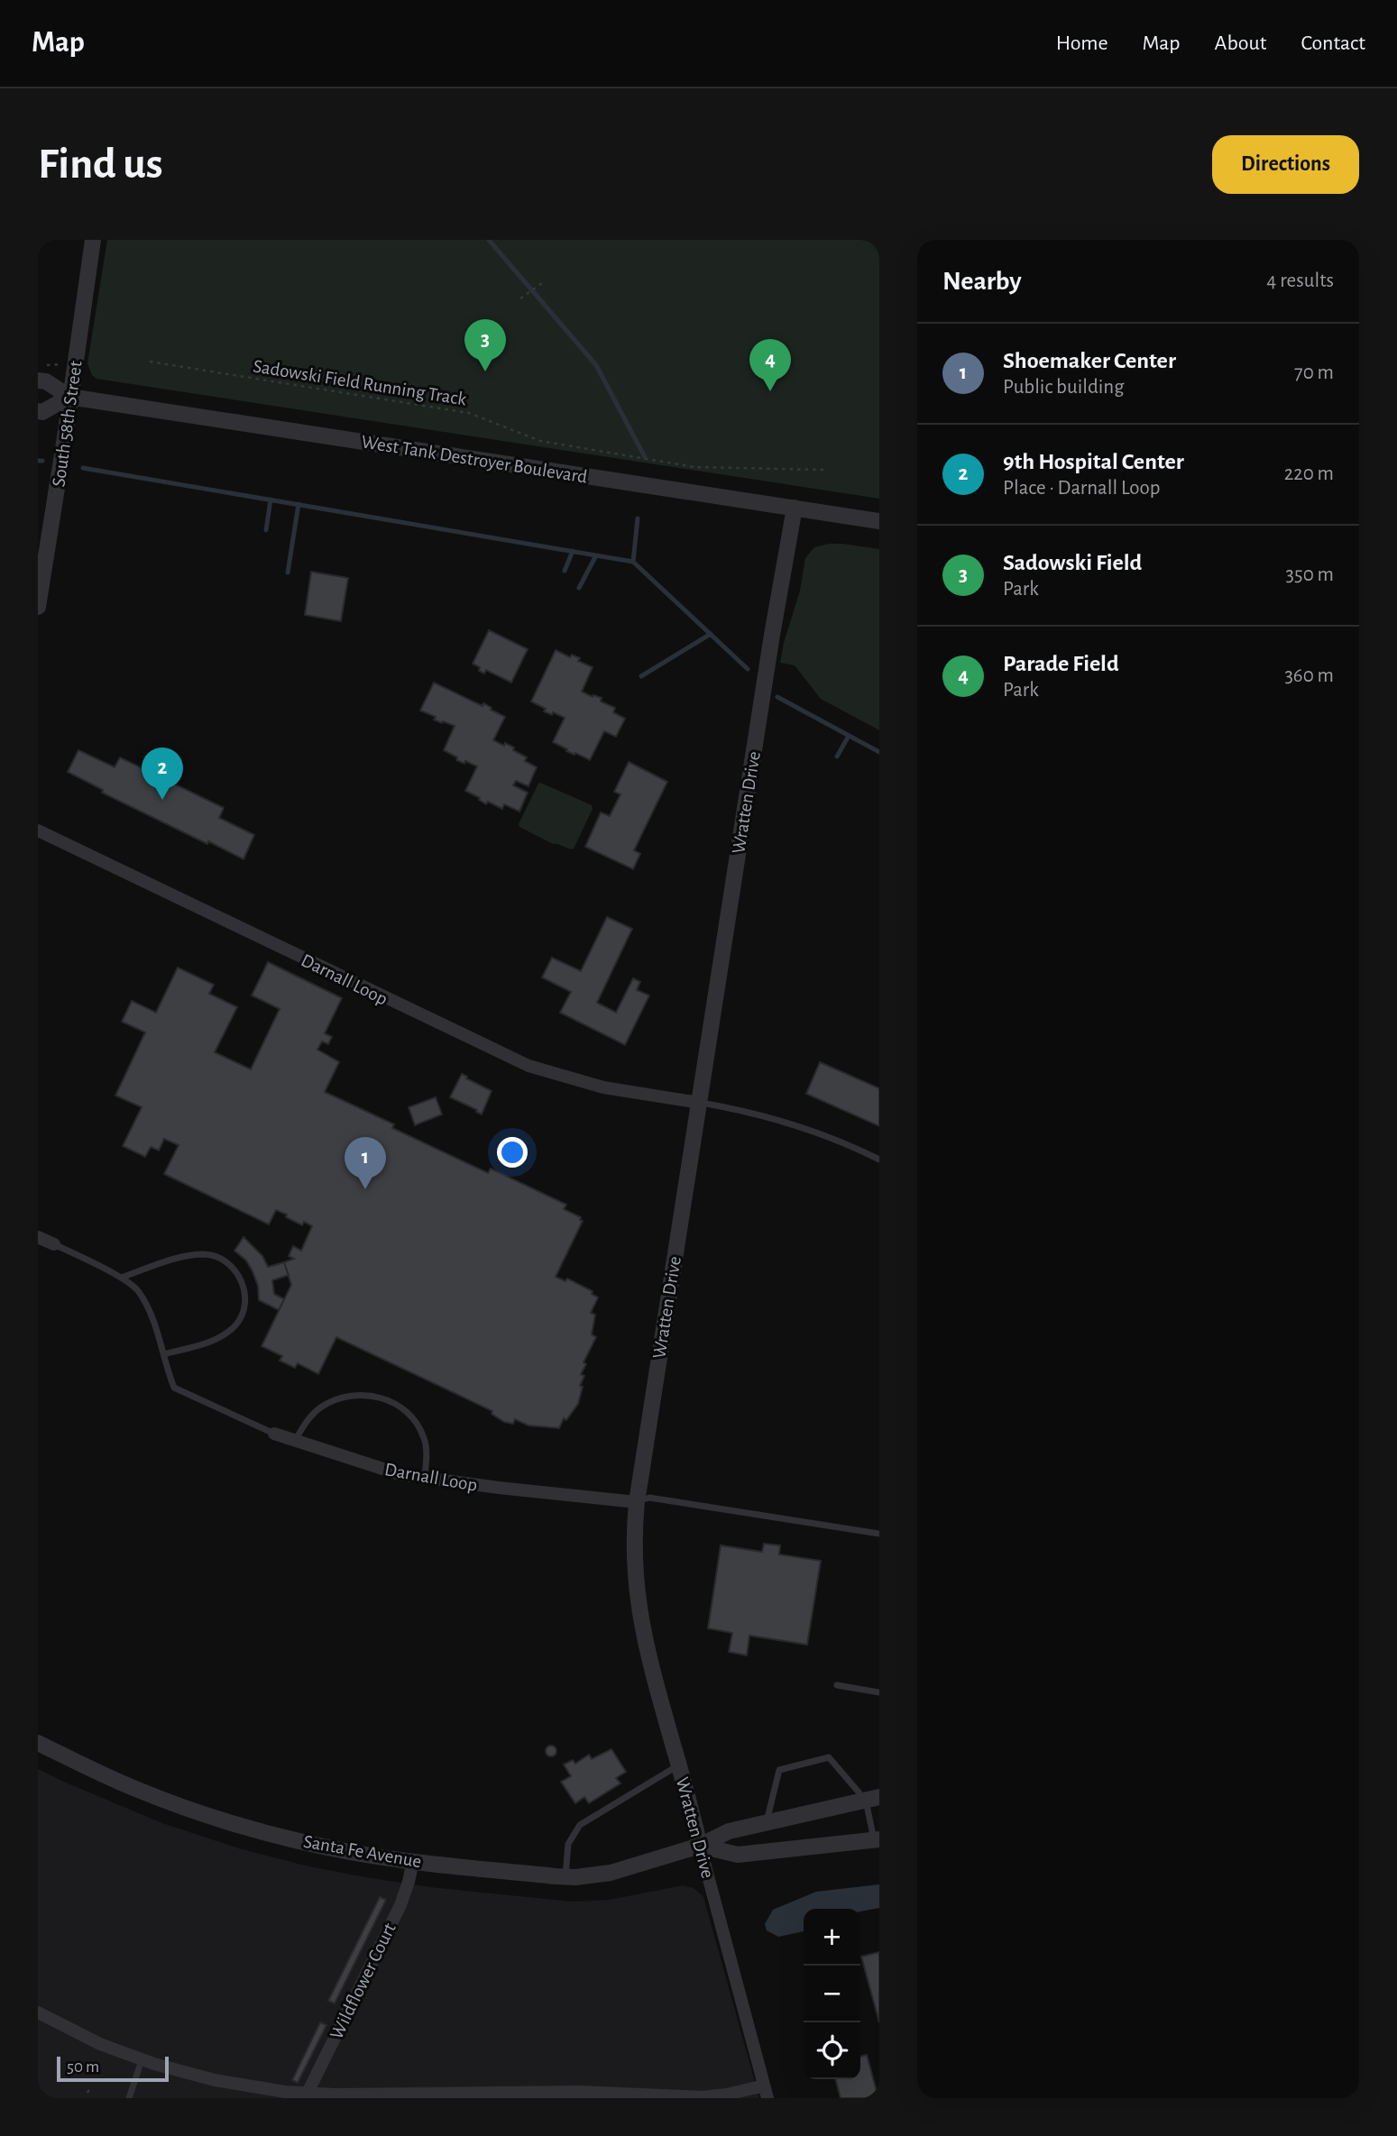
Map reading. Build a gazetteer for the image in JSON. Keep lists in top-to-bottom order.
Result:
{
  "streets": {
    "street": [
      "South 58th Street",
      "West Tank Destroyer Boulevard",
      "Wratten Drive",
      "Darnall Loop",
      "Santa Fe Avenue",
      "Wildflower Court"
    ],
    "path": ["Sadowski Field Running Track"]
  },
  "crossings": [
    ["South 58th Street", "West Tank Destroyer Boulevard"],
    ["West Tank Destroyer Boulevard", "Wratten Drive"],
    ["Wratten Drive", "Darnall Loop"],
    ["Wratten Drive", "Santa Fe Avenue"],
    ["Santa Fe Avenue", "Wildflower Court"]
  ],
  "scale_bar": "50 m",
  "page": {
    "header": "Map",
    "nav": [
      "Home",
      "Map",
      "About",
      "Contact"
    ],
    "buttons": "Directions",
    "title": "Find us",
    "heading": ["Nearby", "4 results"],
    "pins": [
      "3",
      "4",
      "2",
      "1"
    ],
    "list": [
      {
        "mark": "1",
        "name": "Shoemaker Center",
        "note": "Public building",
        "value": "70 m"
      },
      {
        "mark": "2",
        "name": "9th Hospital Center",
        "note": "Place · Darnall Loop",
        "value": "220 m"
      },
      {
        "mark": "3",
        "name": "Sadowski Field",
        "note": "Park",
        "value": "350 m"
      },
      {
        "mark": "4",
        "name": "Parade Field",
        "note": "Park",
        "value": "360 m"
      }
    ],
    "map_buttons": ["+", "−"],
    "scale": "50 m"
  }
}
